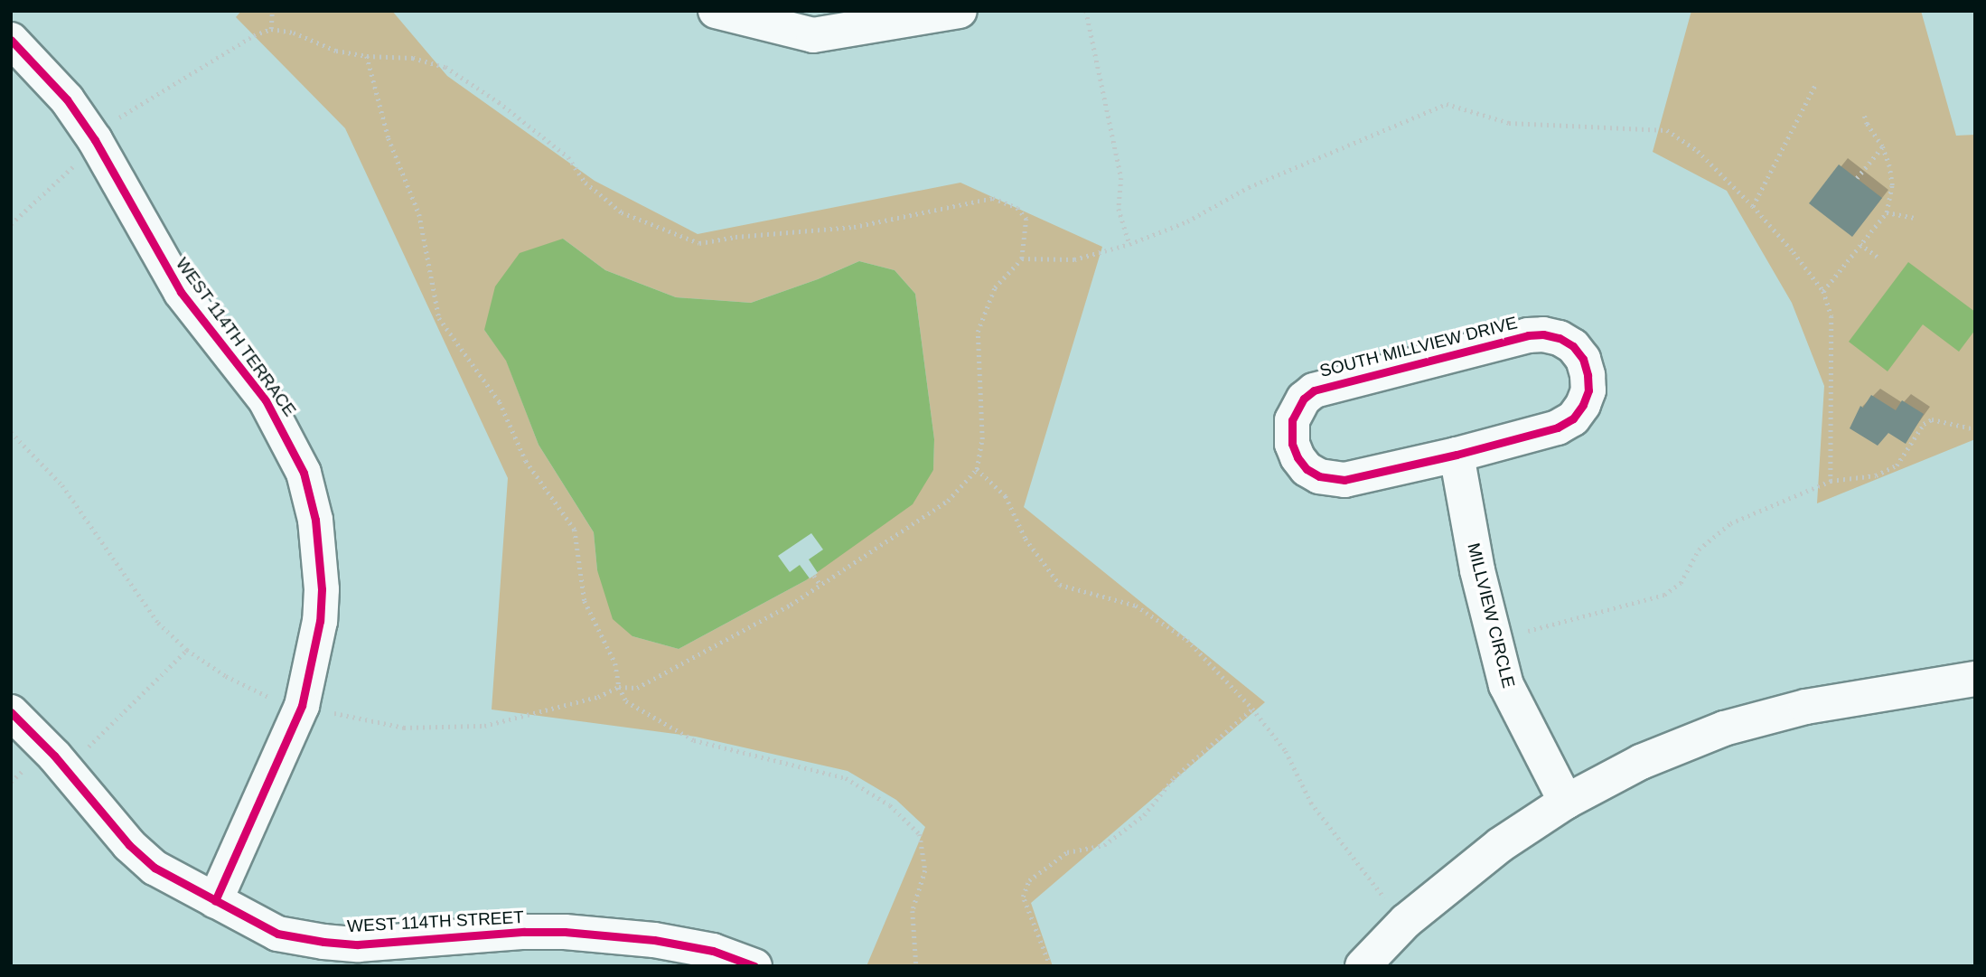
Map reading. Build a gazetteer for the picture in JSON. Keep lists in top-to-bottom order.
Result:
{
  "streets": {
    "street": [
      "WEST 114TH TERRACE",
      "SOUTH MILLVIEW DRIVE",
      "MILLVIEW CIRCLE",
      "WEST 114TH STREET"
    ]
  },
  "crossings": [
    ["WEST 114TH TERRACE", "WEST 114TH STREET"],
    ["SOUTH MILLVIEW DRIVE", "MILLVIEW CIRCLE"]
  ]
}
